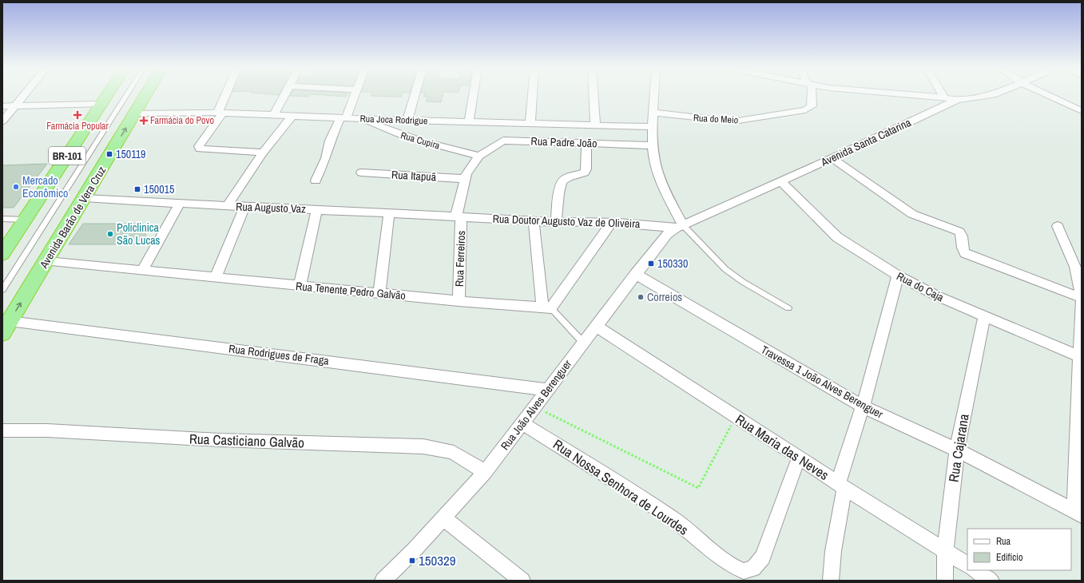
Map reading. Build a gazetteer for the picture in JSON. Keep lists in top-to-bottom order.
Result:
{
  "streets": {
    "highway": ["BR-101", "Avenida Barão de Vera Cruz"],
    "street": [
      "Rua do Meio",
      "Rua Joca Rodrigue",
      "Rua Cupira",
      "Rua Padre João",
      "Avenida Santa Catarina",
      "Rua Itapuã",
      "Rua Augusto Vaz",
      "Rua Doutor Augusto Vaz de Oliveira",
      "Rua Ferreiros",
      "Rua do Caja",
      "Rua Tenente Pedro Galvão",
      "Rua Rodrigues de Fraga",
      "Travessa 1 João Alves Berenguer",
      "Rua João Alves Berenguer",
      "Rua Casticiano Galvão",
      "Rua Maria das Neves",
      "Rua Cajarana",
      "Rua Nossa Senhora de Lourdes"
    ]
  },
  "crossings": [
    ["Rua Joca Rodrigue", "Rua Cupira"],
    ["Rua Joca Rodrigue", "Avenida Barão de Vera Cruz"],
    ["Rua Cupira", "Rua Ferreiros"],
    ["Avenida Santa Catarina", "Rua Doutor Augusto Vaz de Oliveira"],
    ["Avenida Santa Catarina", "Rua do Caja"],
    ["Avenida Santa Catarina", "Rua João Alves Berenguer"],
    ["Rua Itapuã", "Rua Ferreiros"],
    ["Rua Augusto Vaz", "Avenida Barão de Vera Cruz"],
    ["Rua Augusto Vaz", "Rua Doutor Augusto Vaz de Oliveira"],
    ["Rua Augusto Vaz", "Rua Ferreiros"],
    ["Avenida Barão de Vera Cruz", "Rua Tenente Pedro Galvão"],
    ["Avenida Barão de Vera Cruz", "Rua Rodrigues de Fraga"],
    ["Rua Doutor Augusto Vaz de Oliveira", "Rua Ferreiros"],
    ["Rua Doutor Augusto Vaz de Oliveira", "Rua João Alves Berenguer"],
    ["Rua Ferreiros", "Rua Tenente Pedro Galvão"],
    ["Rua do Caja", "Rua Cajarana"],
    ["Rua Rodrigues de Fraga", "Rua João Alves Berenguer"],
    ["Travessa 1 João Alves Berenguer", "Rua João Alves Berenguer"],
    ["Travessa 1 João Alves Berenguer", "Rua Cajarana"],
    ["Rua João Alves Berenguer", "Rua Casticiano Galvão"],
    ["Rua João Alves Berenguer", "Rua Maria das Neves"],
    ["Rua João Alves Berenguer", "Rua Nossa Senhora de Lourdes"],
    ["Rua Maria das Neves", "Rua Cajarana"],
    ["Rua Maria das Neves", "Rua Nossa Senhora de Lourdes"]
  ],
  "places": {
    "health": ["Farmácia Popular", "Farmácia do Povo"],
    "transit": [
      "150119",
      "150015",
      "150330",
      "150329"
    ],
    "other": ["Mercado Econômico", "Policlinica São Lucas", "Correios"]
  },
  "legend": ["Rua", "Edifício"]
}
